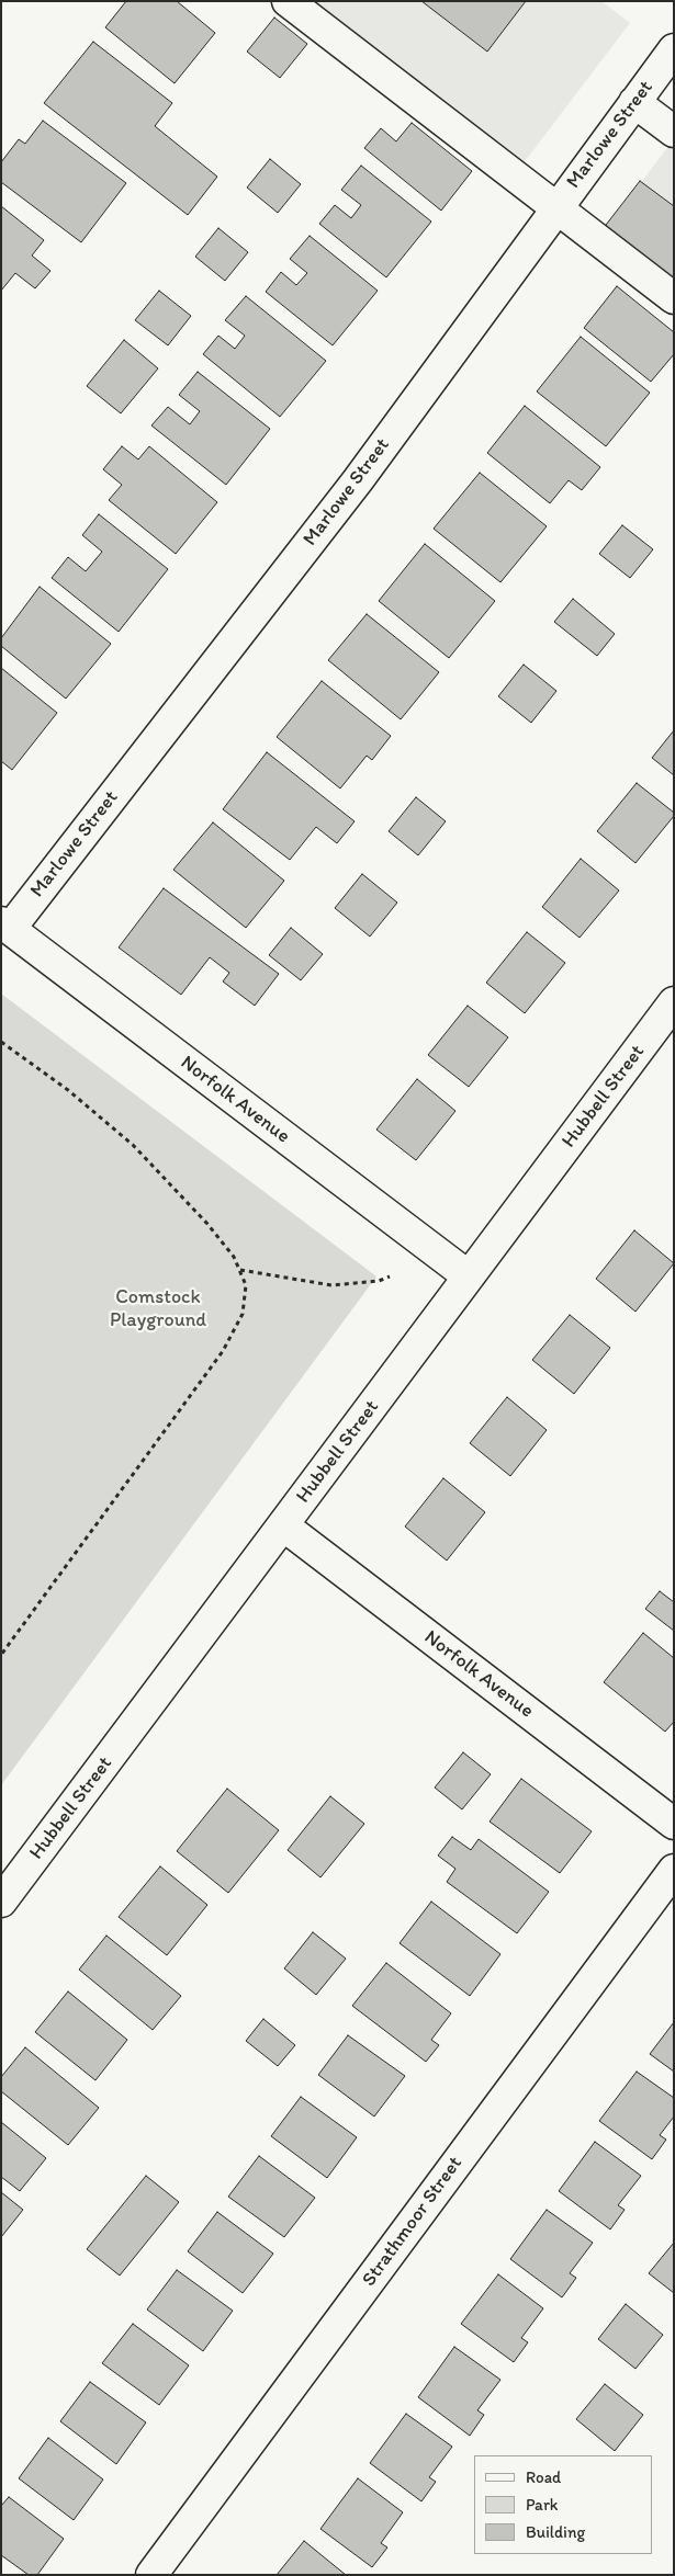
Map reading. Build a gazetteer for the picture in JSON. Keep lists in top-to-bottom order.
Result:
{
  "streets": {
    "street": [
      "Marlowe Street",
      "Hubbell Street",
      "Norfolk Avenue",
      "Strathmoor Street"
    ]
  },
  "crossings": [
    ["Marlowe Street", "Norfolk Avenue"],
    ["Hubbell Street", "Norfolk Avenue"]
  ],
  "parks": ["Comstock Playground"],
  "legend": ["Road", "Park", "Building"]
}
